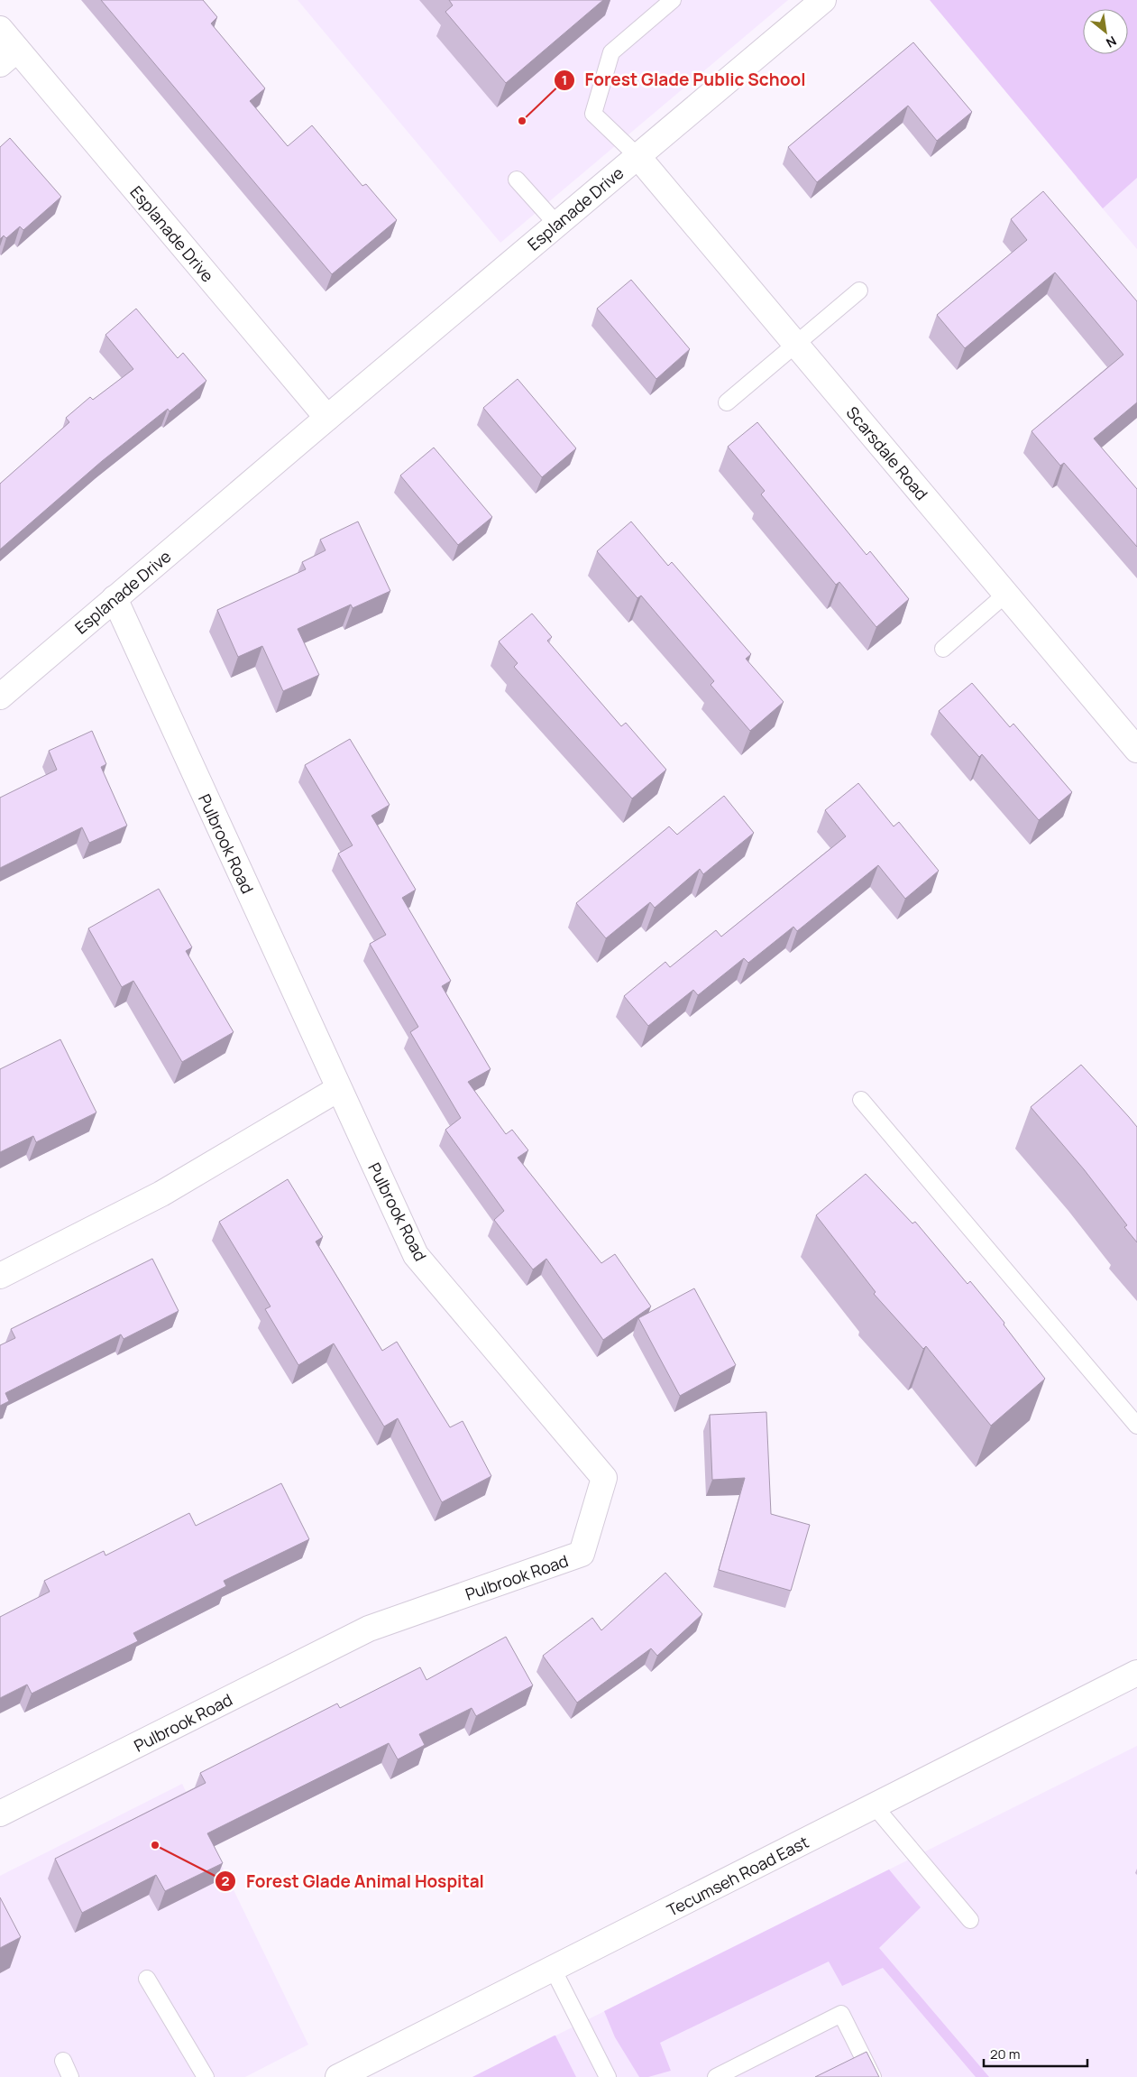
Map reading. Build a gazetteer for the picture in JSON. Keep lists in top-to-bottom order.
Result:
{
  "streets": {
    "street": [
      "Esplanade Drive",
      "Scarsdale Road",
      "Pulbrook Road",
      "Tecumseh Road East"
    ]
  },
  "crossings": [
    ["Esplanade Drive", "Scarsdale Road"],
    ["Esplanade Drive", "Pulbrook Road"]
  ],
  "places": ["Forest Glade Public School", "Forest Glade Animal Hospital"],
  "scale_bar": "20 m",
  "north": "bottom right"
}
